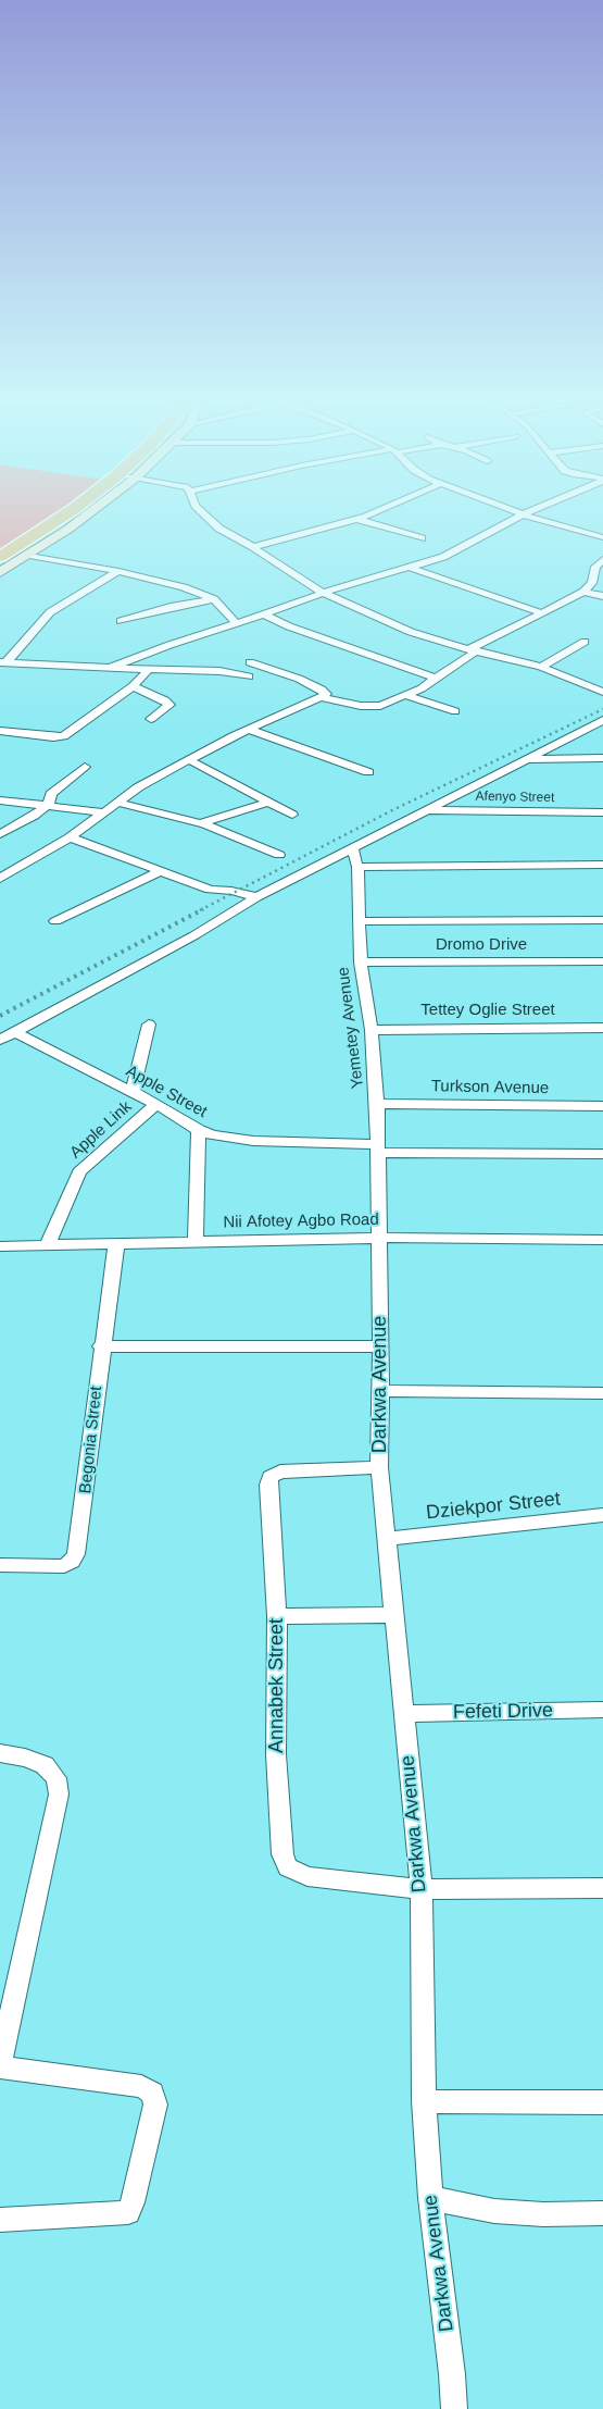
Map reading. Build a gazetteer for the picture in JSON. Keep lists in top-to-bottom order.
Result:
{
  "streets": {
    "street": [
      "Afenyo Street",
      "Dromo Drive",
      "Tettey Oglie Street",
      "Yemetey Avenue",
      "Turkson Avenue",
      "Apple Street",
      "Apple Link",
      "Nii Afotey Agbo Road",
      "Darkwa Avenue",
      "Begonia Street",
      "Dziekpor Street",
      "Annabek Street",
      "Fefeti Drive"
    ]
  },
  "crossings": [
    ["Dromo Drive", "Yemetey Avenue"],
    ["Tettey Oglie Street", "Yemetey Avenue"],
    ["Yemetey Avenue", "Turkson Avenue"],
    ["Yemetey Avenue", "Apple Street"],
    ["Yemetey Avenue", "Nii Afotey Agbo Road"],
    ["Yemetey Avenue", "Darkwa Avenue"],
    ["Apple Street", "Apple Link"],
    ["Apple Link", "Nii Afotey Agbo Road"],
    ["Nii Afotey Agbo Road", "Darkwa Avenue"],
    ["Nii Afotey Agbo Road", "Begonia Street"],
    ["Darkwa Avenue", "Dziekpor Street"],
    ["Darkwa Avenue", "Annabek Street"],
    ["Darkwa Avenue", "Fefeti Drive"]
  ]
}
